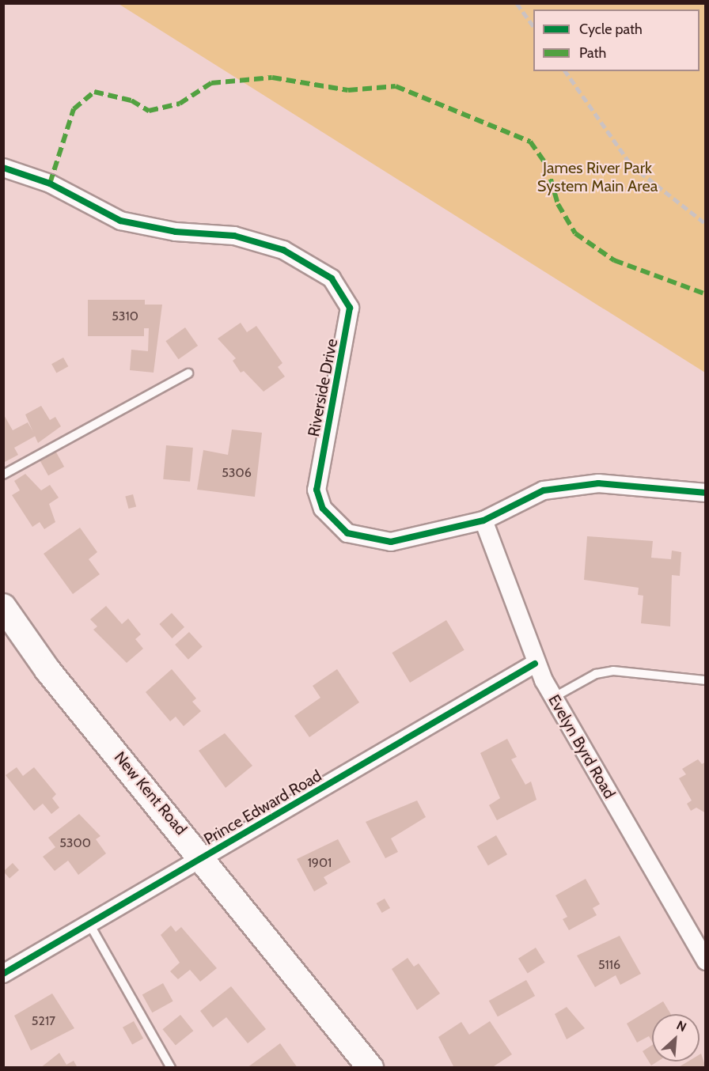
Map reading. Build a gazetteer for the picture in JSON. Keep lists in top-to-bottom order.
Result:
{
  "streets": {
    "street": [
      "Riverside Drive",
      "Evelyn Byrd Road",
      "New Kent Road",
      "Prince Edward Road"
    ]
  },
  "crossings": [
    ["Riverside Drive", "Evelyn Byrd Road"],
    ["Evelyn Byrd Road", "Prince Edward Road"],
    ["New Kent Road", "Prince Edward Road"]
  ],
  "parks": ["James River Park System Main Area"],
  "house_numbers": [
    "5310",
    "5306",
    "5300",
    "1901",
    "5116",
    "5217"
  ],
  "legend": ["Cycle path", "Path"],
  "north": "top right"
}
